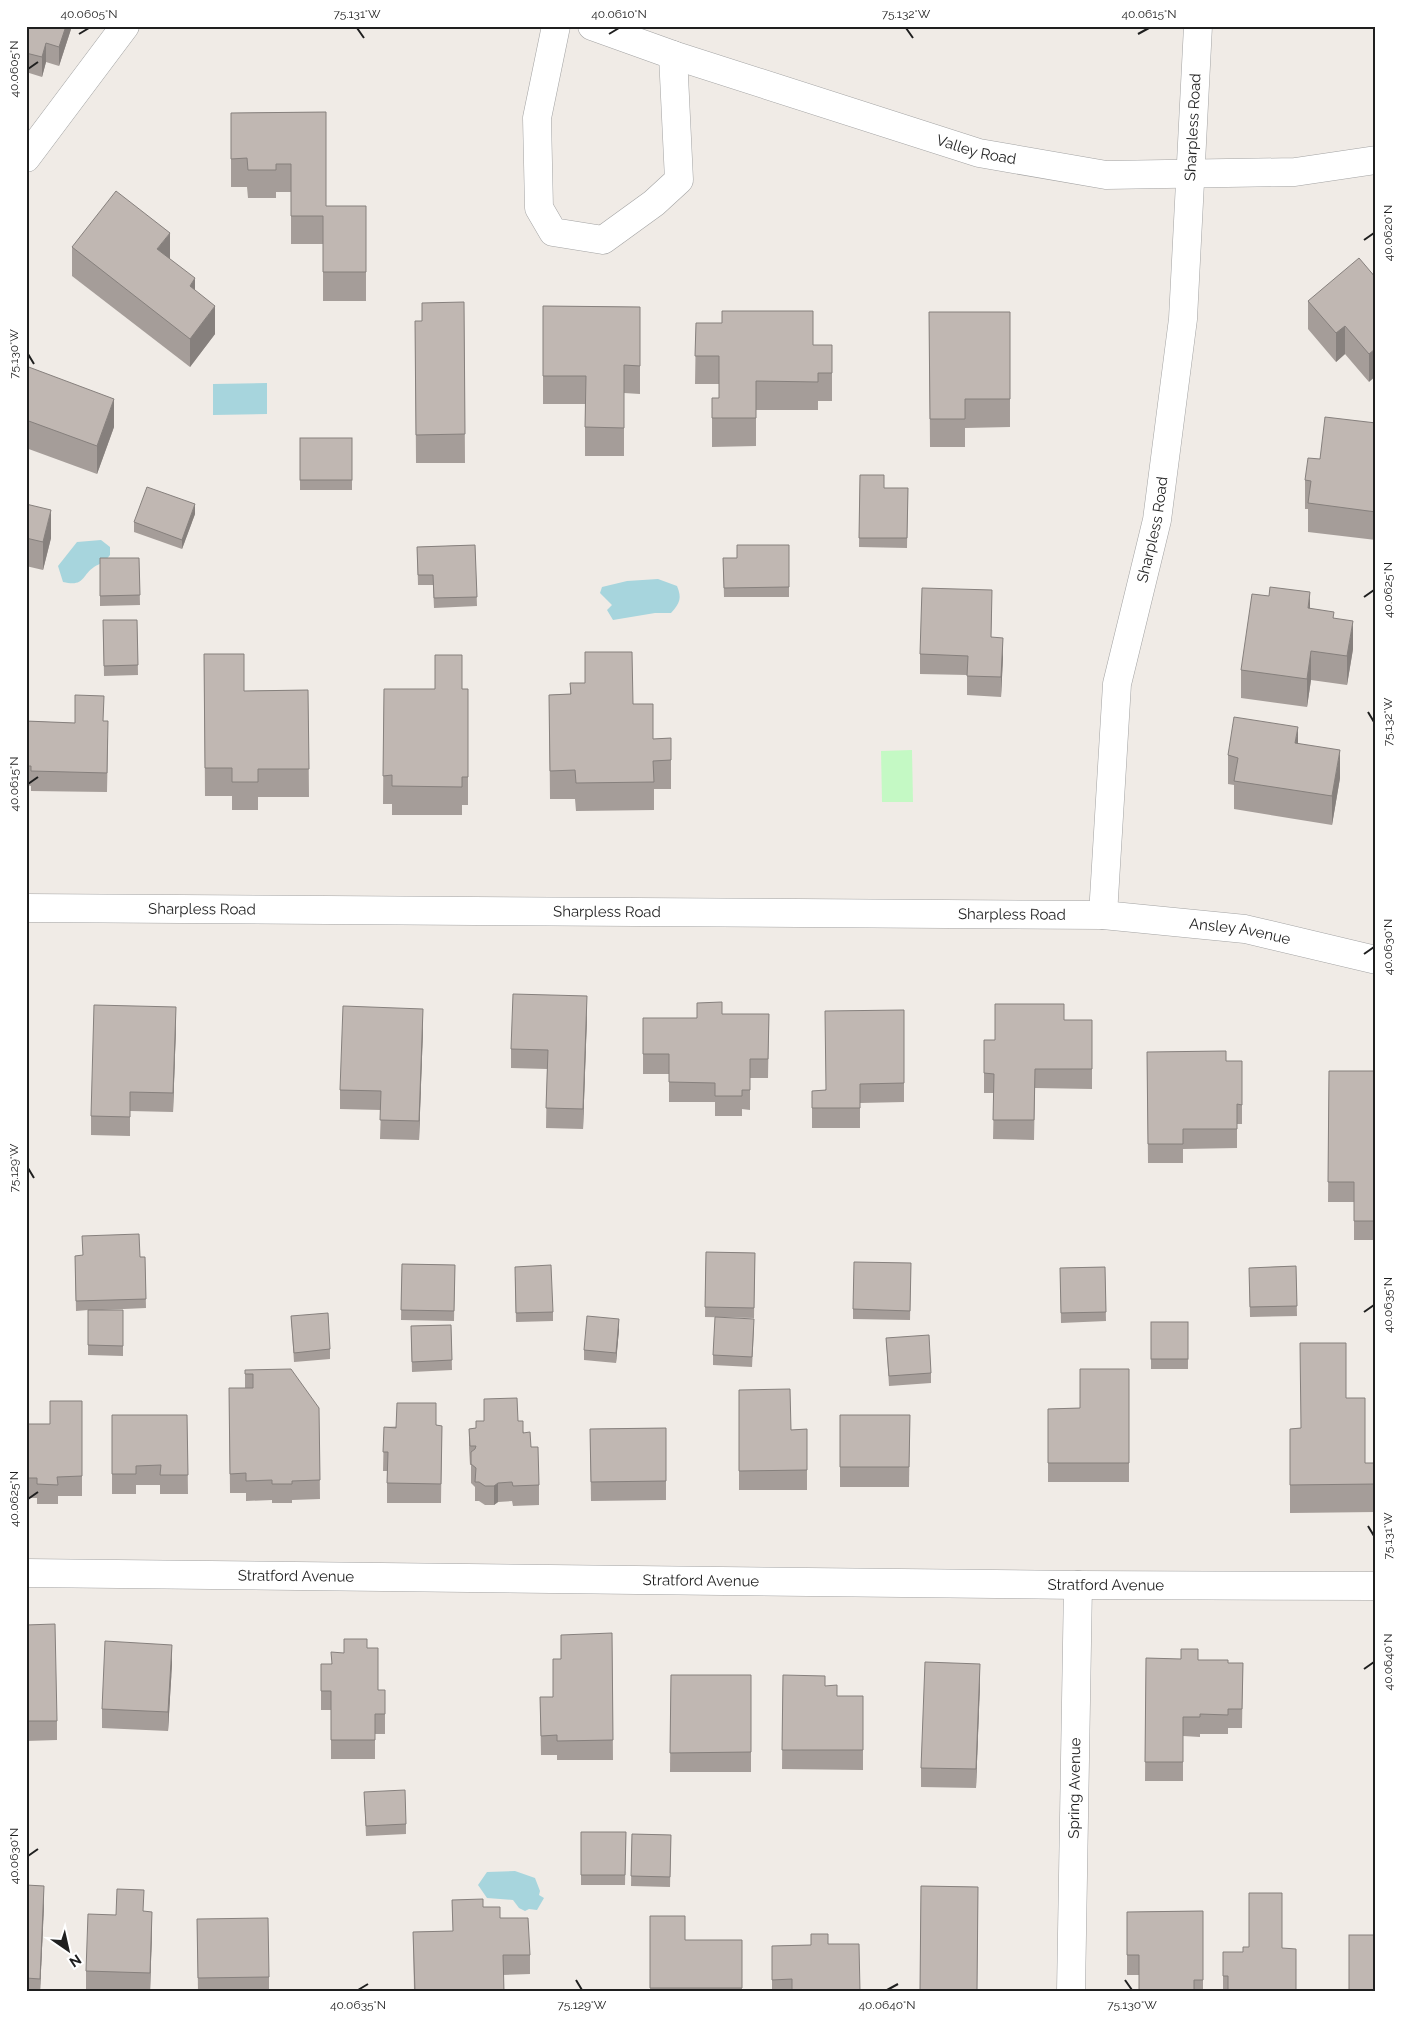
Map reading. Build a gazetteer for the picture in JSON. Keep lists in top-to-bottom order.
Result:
{
  "streets": {
    "street": [
      "Sharpless Road",
      "Valley Road",
      "Ansley Avenue",
      "Stratford Avenue",
      "Spring Avenue"
    ]
  },
  "crossings": [
    ["Sharpless Road", "Valley Road"],
    ["Sharpless Road", "Ansley Avenue"],
    ["Stratford Avenue", "Spring Avenue"]
  ],
  "north": "bottom right",
  "coordinates": [
    "40.0605°N",
    "75.131°W",
    "40.0610°N",
    "75.132°W",
    "40.0615°N",
    "40.0620°N",
    "75.130°W",
    "40.0625°N",
    "40.0630°N",
    "75.129°W",
    "40.0635°N",
    "40.0640°N"
  ]
}
